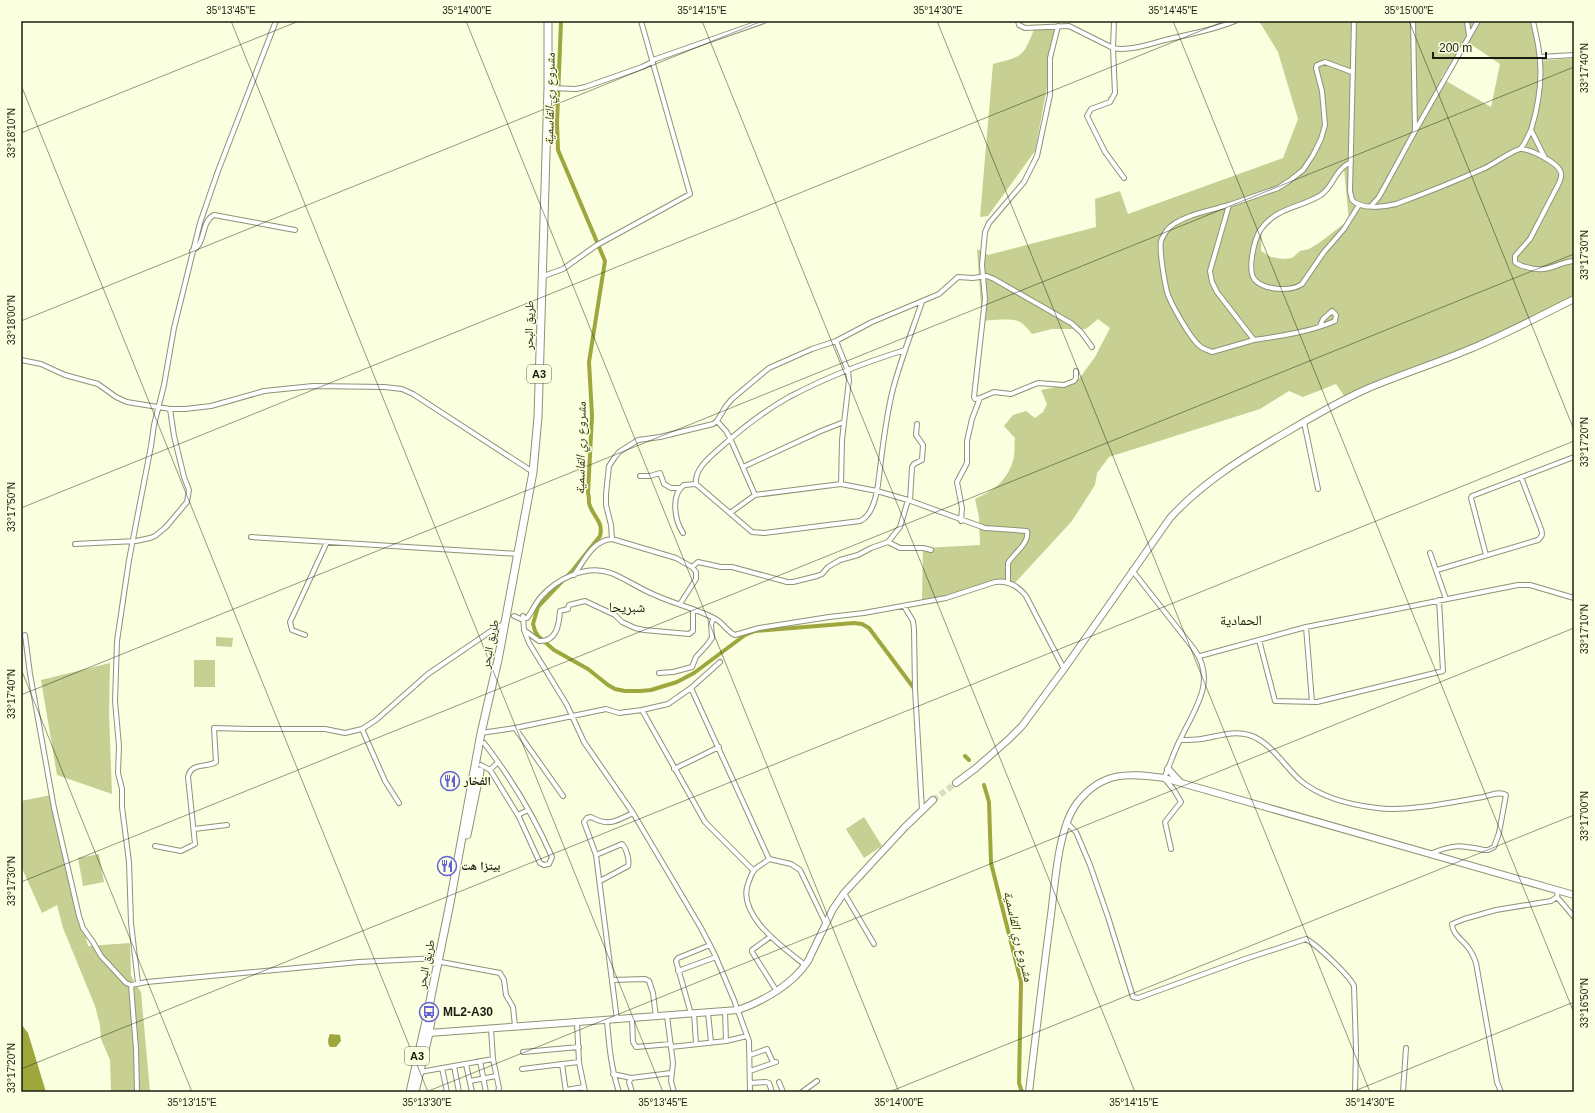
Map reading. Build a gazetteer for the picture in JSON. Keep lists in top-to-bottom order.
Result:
{
  "streets": {
    "highway": ["طريق البحر", "A3"]
  },
  "districts": ["شبريحا", "الحمادية"],
  "water": ["مشروع ري القاسمية"],
  "places": {
    "restaurant": ["الفخار", "بيتزا هت"],
    "bus stop": ["ML2-A30"]
  },
  "scale_bar": "200 m",
  "coordinates": [
    "35°13'45\"E",
    "35°14'00\"E",
    "35°14'15\"E",
    "35°14'30\"E",
    "35°14'45\"E",
    "35°15'00\"E",
    "33°17'40\"N",
    "33°18'10\"N",
    "33°17'30\"N",
    "33°18'00\"N",
    "33°17'20\"N",
    "33°17'50\"N",
    "33°17'10\"N",
    "33°17'00\"N",
    "33°16'50\"N",
    "35°13'15\"E",
    "35°13'30\"E"
  ]
}
